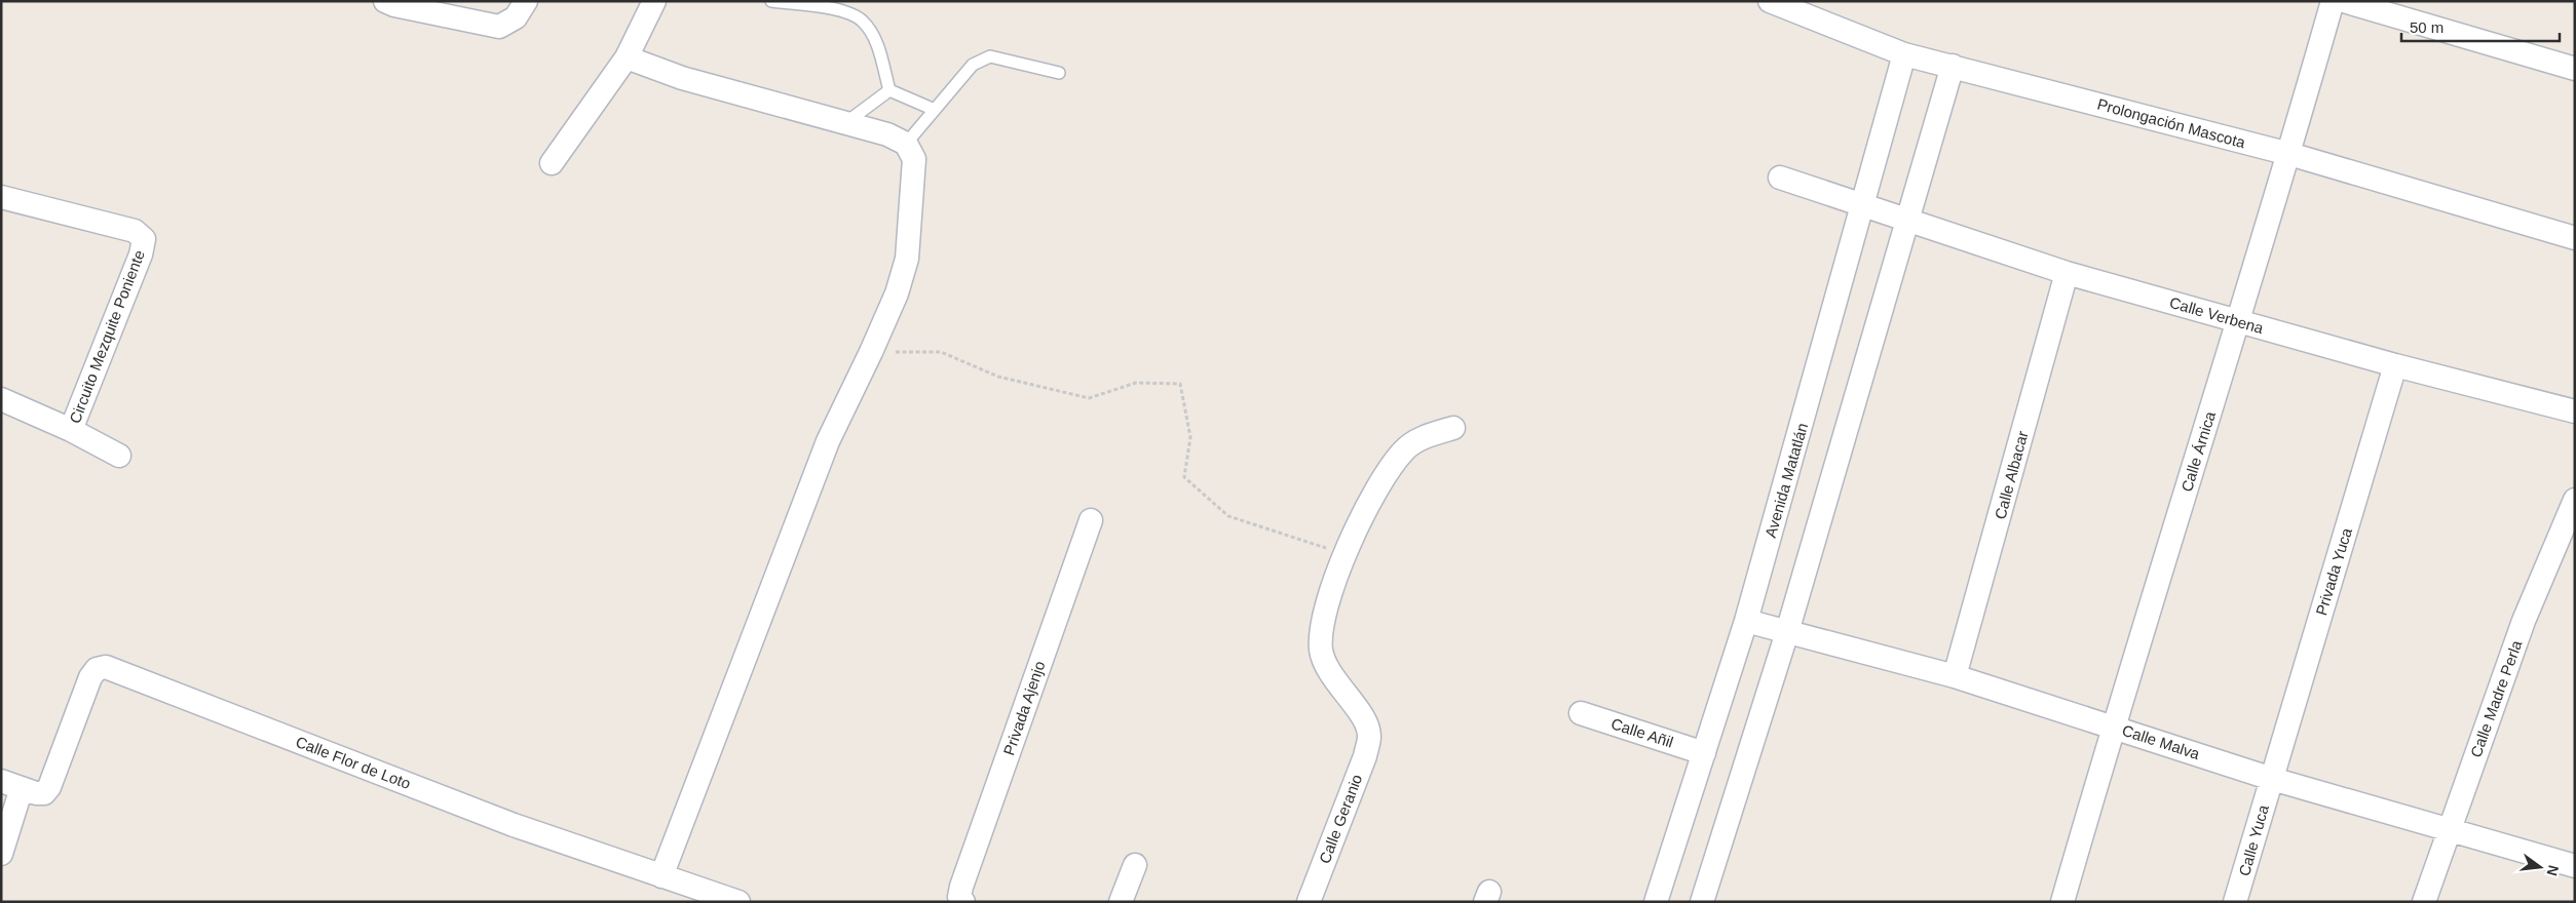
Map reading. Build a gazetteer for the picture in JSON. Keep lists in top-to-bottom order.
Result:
{
  "streets": {
    "street": [
      "Prolongación Mascota",
      "Calle Verbena",
      "Circuito Mezquite Poniente",
      "Calle Árnica",
      "Calle Albacar",
      "Avenida Matatlán",
      "Privada Yuca",
      "Calle Madre Perla",
      "Privada Ajenjo",
      "Calle Añil",
      "Calle Malva",
      "Calle Flor de Loto",
      "Calle Geranio",
      "Calle Yuca"
    ]
  },
  "crossings": [
    ["Prolongación Mascota", "Calle Árnica"],
    ["Prolongación Mascota", "Avenida Matatlán"],
    ["Calle Verbena", "Calle Árnica"],
    ["Calle Verbena", "Calle Albacar"],
    ["Calle Verbena", "Avenida Matatlán"],
    ["Calle Verbena", "Privada Yuca"],
    ["Calle Árnica", "Calle Malva"],
    ["Calle Albacar", "Calle Malva"],
    ["Avenida Matatlán", "Calle Añil"],
    ["Avenida Matatlán", "Calle Malva"],
    ["Privada Yuca", "Calle Malva"],
    ["Privada Yuca", "Calle Yuca"],
    ["Calle Madre Perla", "Calle Malva"],
    ["Calle Malva", "Calle Yuca"]
  ],
  "scale_bar": "50 m",
  "north": "right"
}
